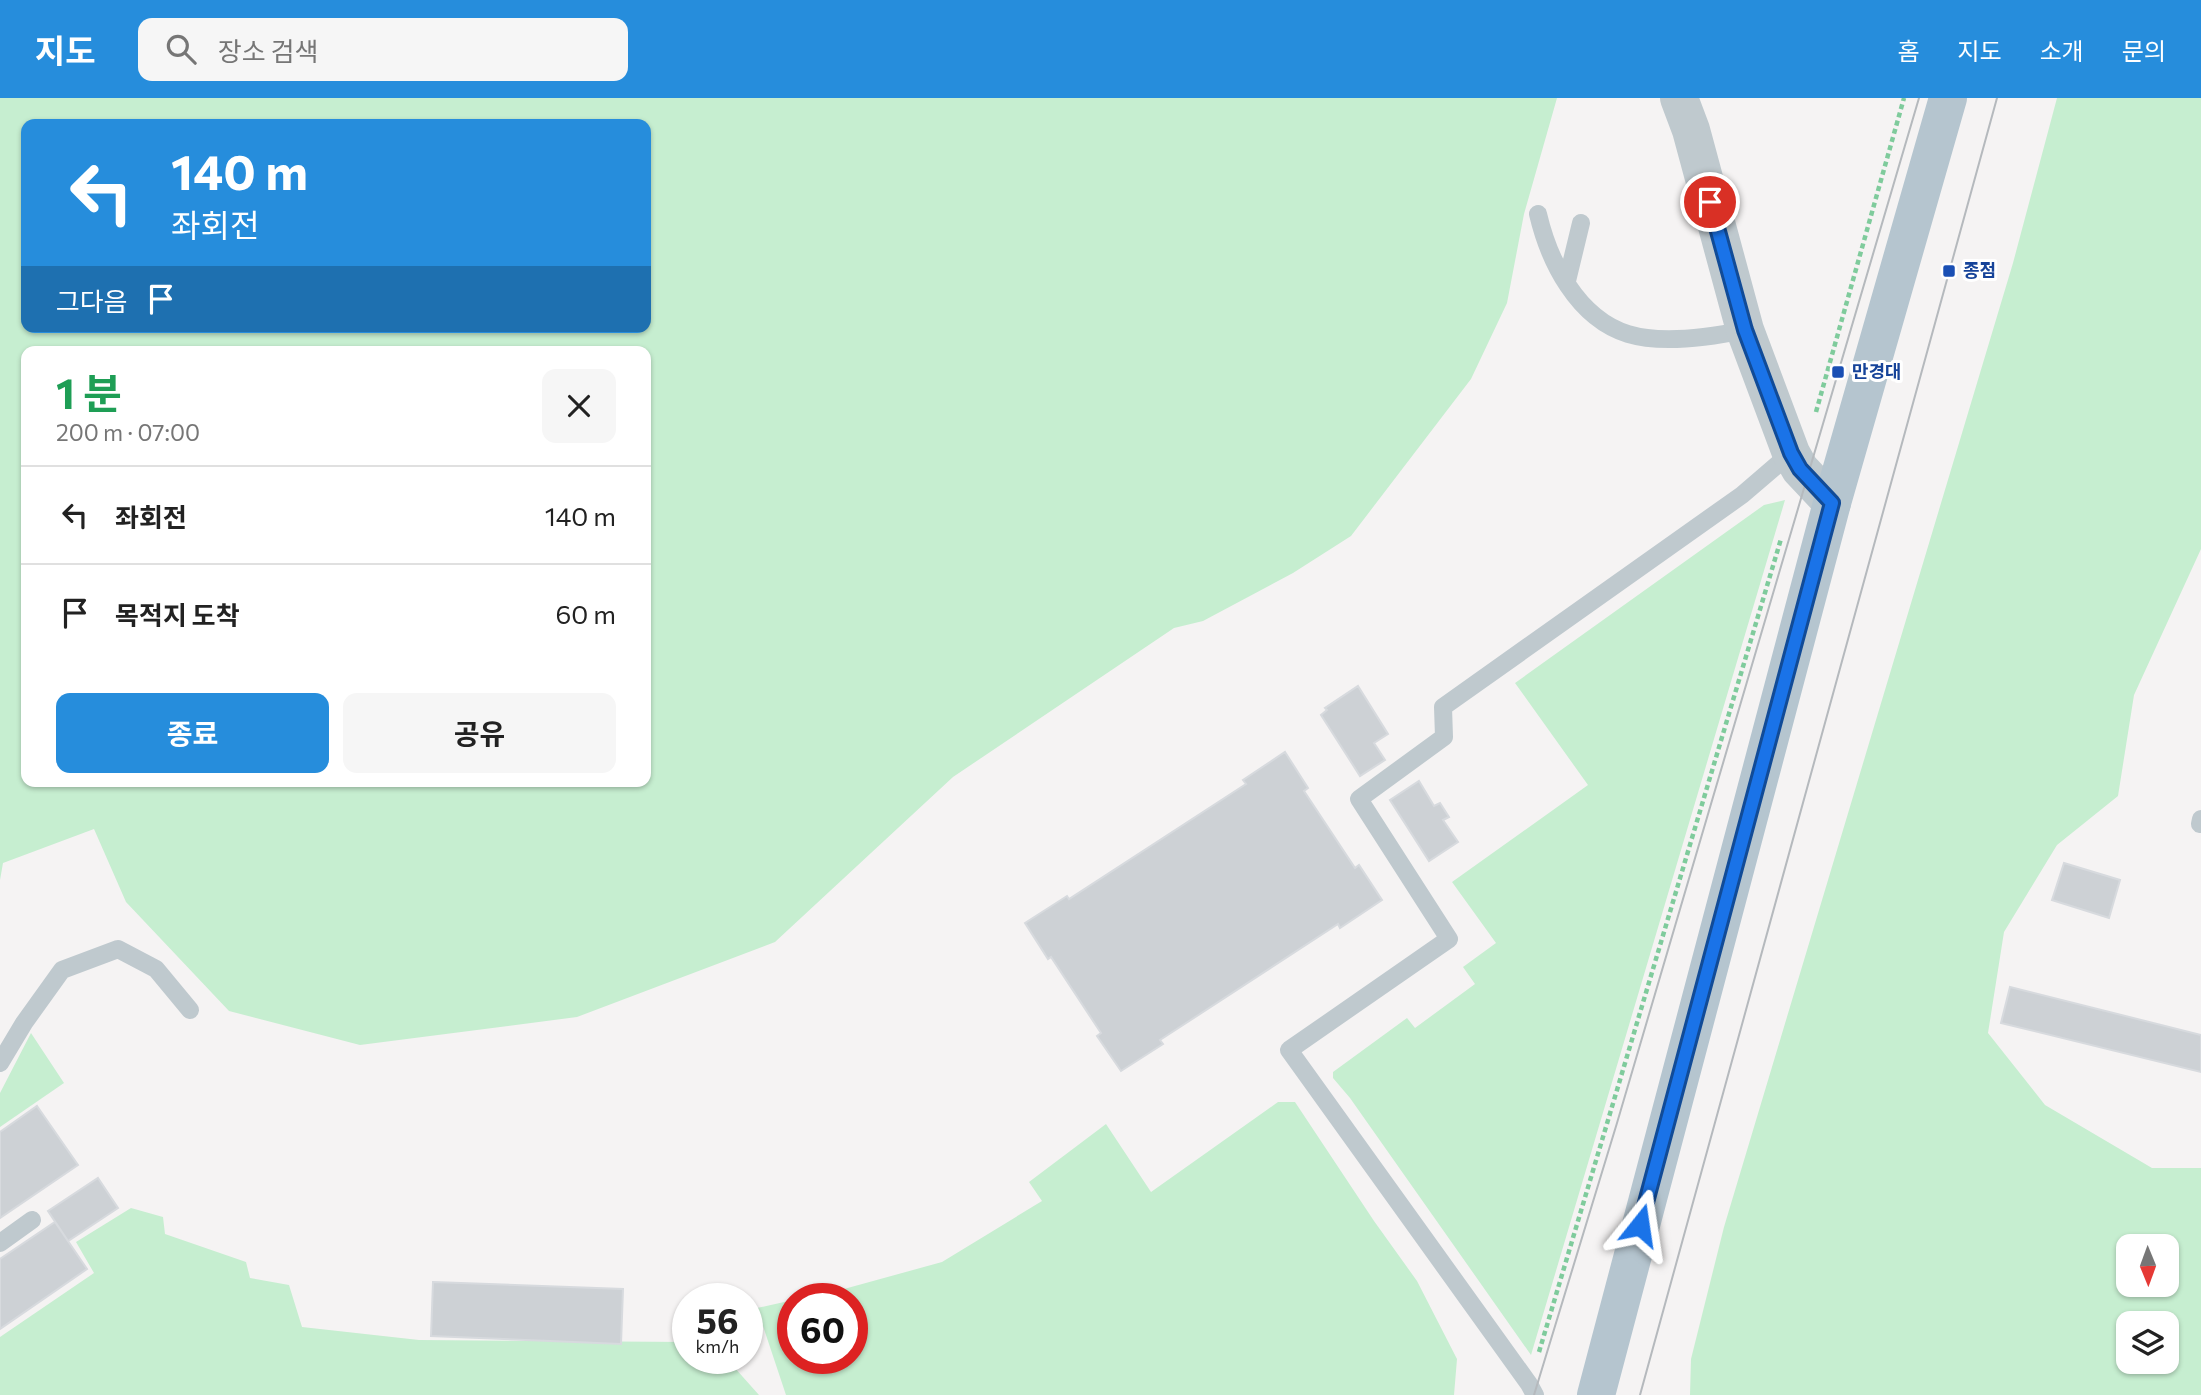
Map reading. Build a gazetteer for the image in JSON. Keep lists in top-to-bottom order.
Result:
{
  "places": {
    "transit": ["종점", "만경대"]
  },
  "north": "bottom",
  "page": {
    "header": "지도",
    "search": "장소 검색",
    "nav": [
      "홈",
      "지도",
      "소개",
      "문의"
    ],
    "turn": ["140 m", "좌회전"],
    "then": "그다음",
    "heading": ["1 분", "200 m · 07:00"],
    "list": [
      {
        "name": "좌회전",
        "value": "140 m"
      },
      {
        "name": "목적지 도착",
        "value": "60 m"
      }
    ],
    "buttons": ["종료", "공유"],
    "speed": "56 km/h",
    "limit": "60"
  }
}
